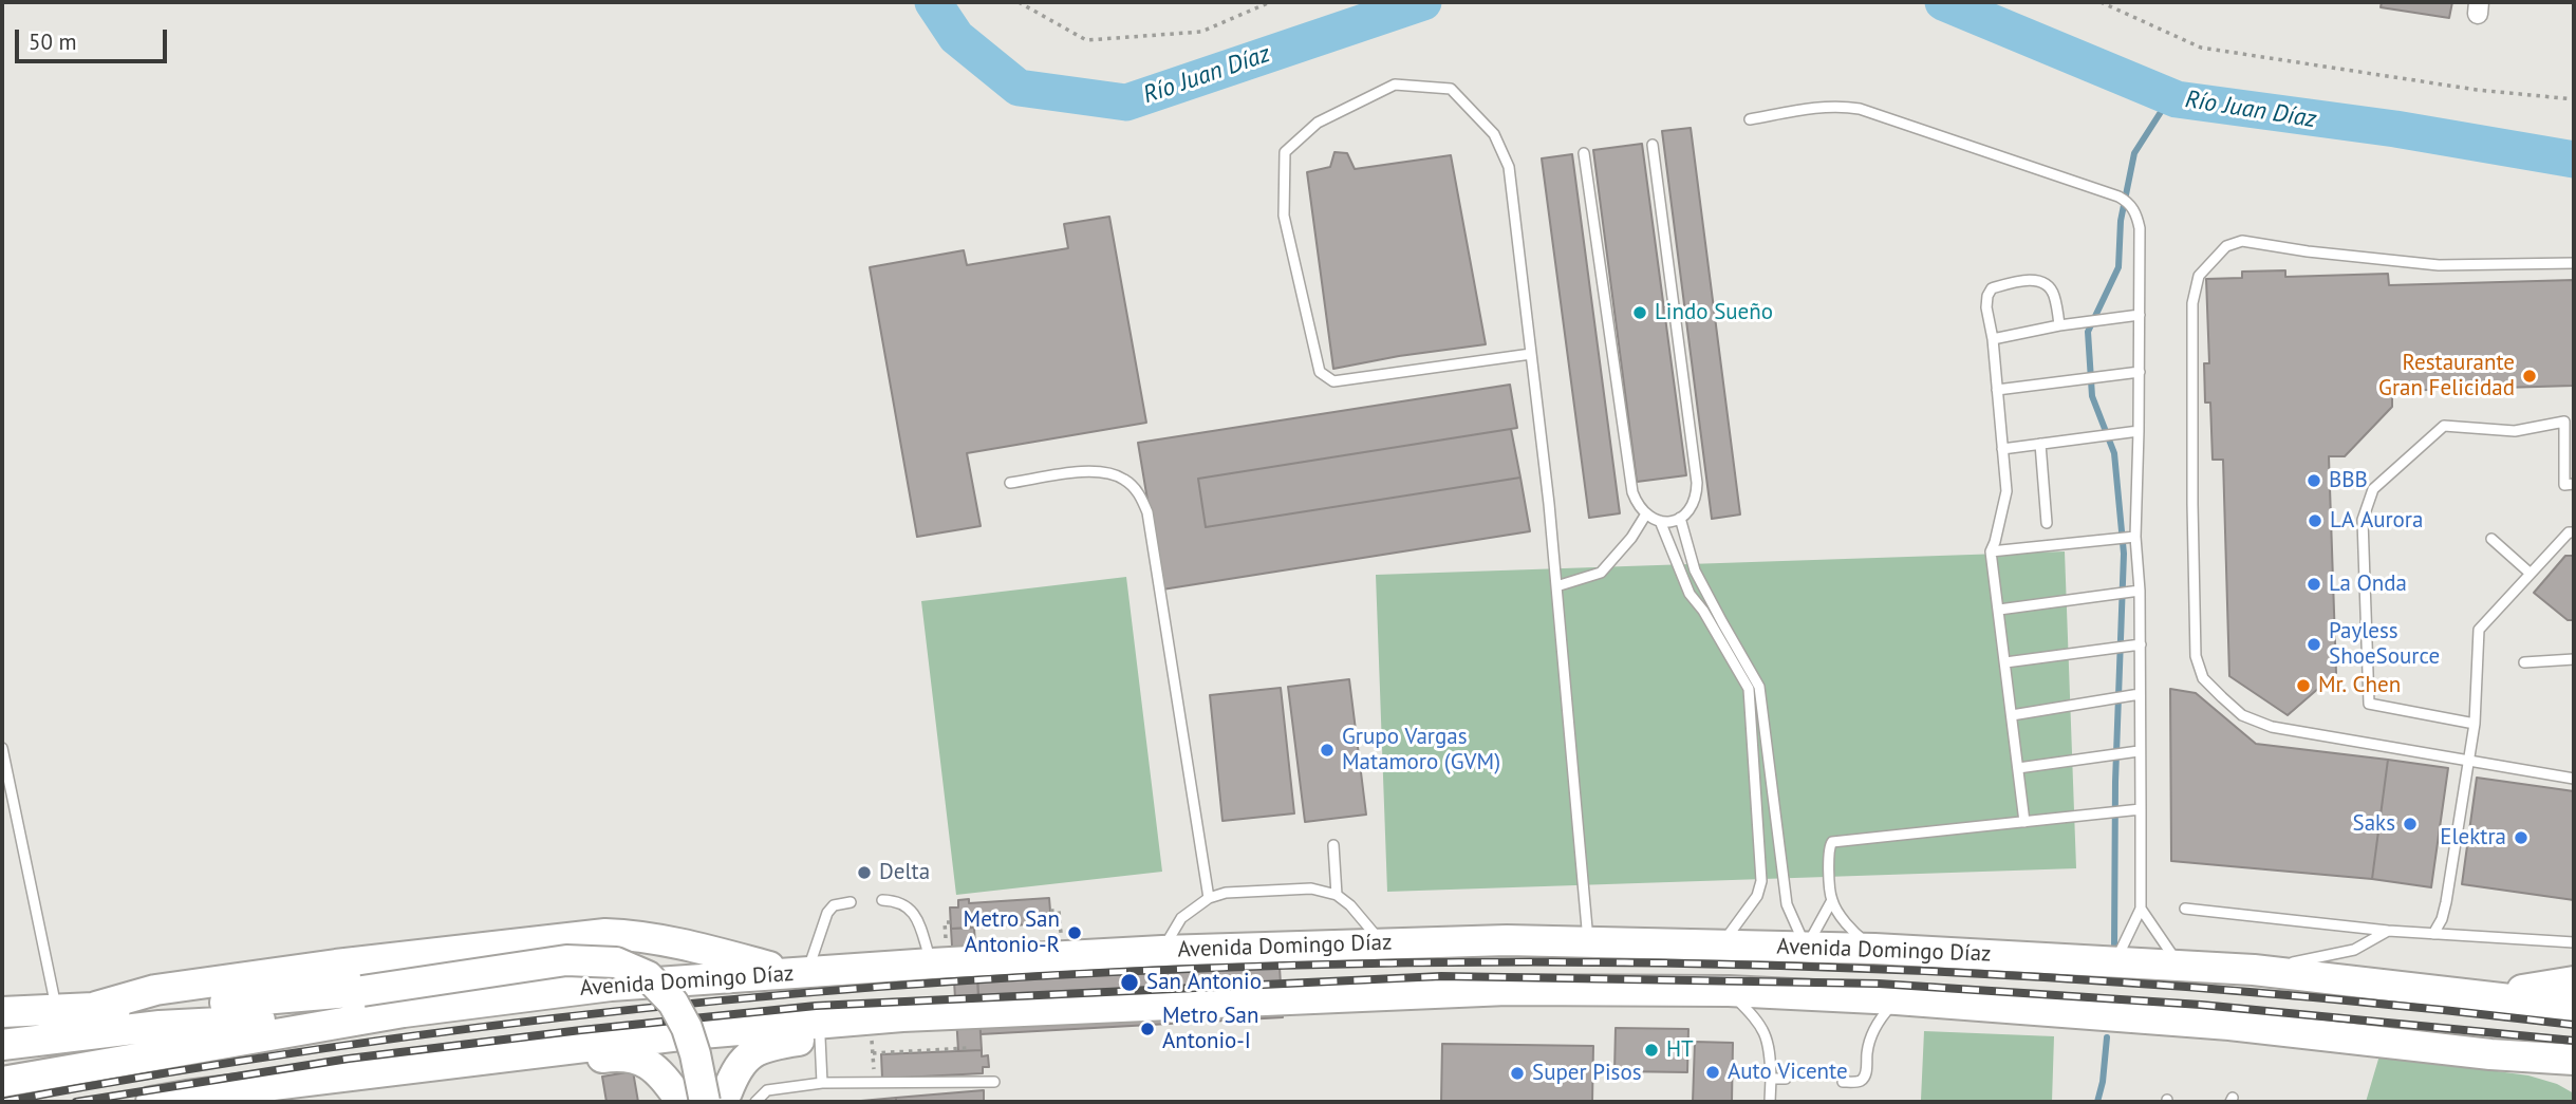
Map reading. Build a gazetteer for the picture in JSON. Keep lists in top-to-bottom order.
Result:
{
  "streets": {
    "main road": ["Avenida Domingo Díaz"]
  },
  "water": ["Río Juan Díaz"],
  "places": [
    "Lindo Sueño",
    "Restaurante Gran Felicidad",
    "BBB",
    "LA Aurora",
    "La Onda",
    "Payless ShoeSource",
    "Mr. Chen",
    "Grupo Vargas Matamoro (GVM)",
    "Saks",
    "Elektra",
    "Delta",
    "Metro San Antonio-R",
    "San Antonio",
    "Metro San Antonio-I",
    "HT",
    "Auto Vicente",
    "Super Pisos"
  ],
  "scale_bar": "50 m"
}
